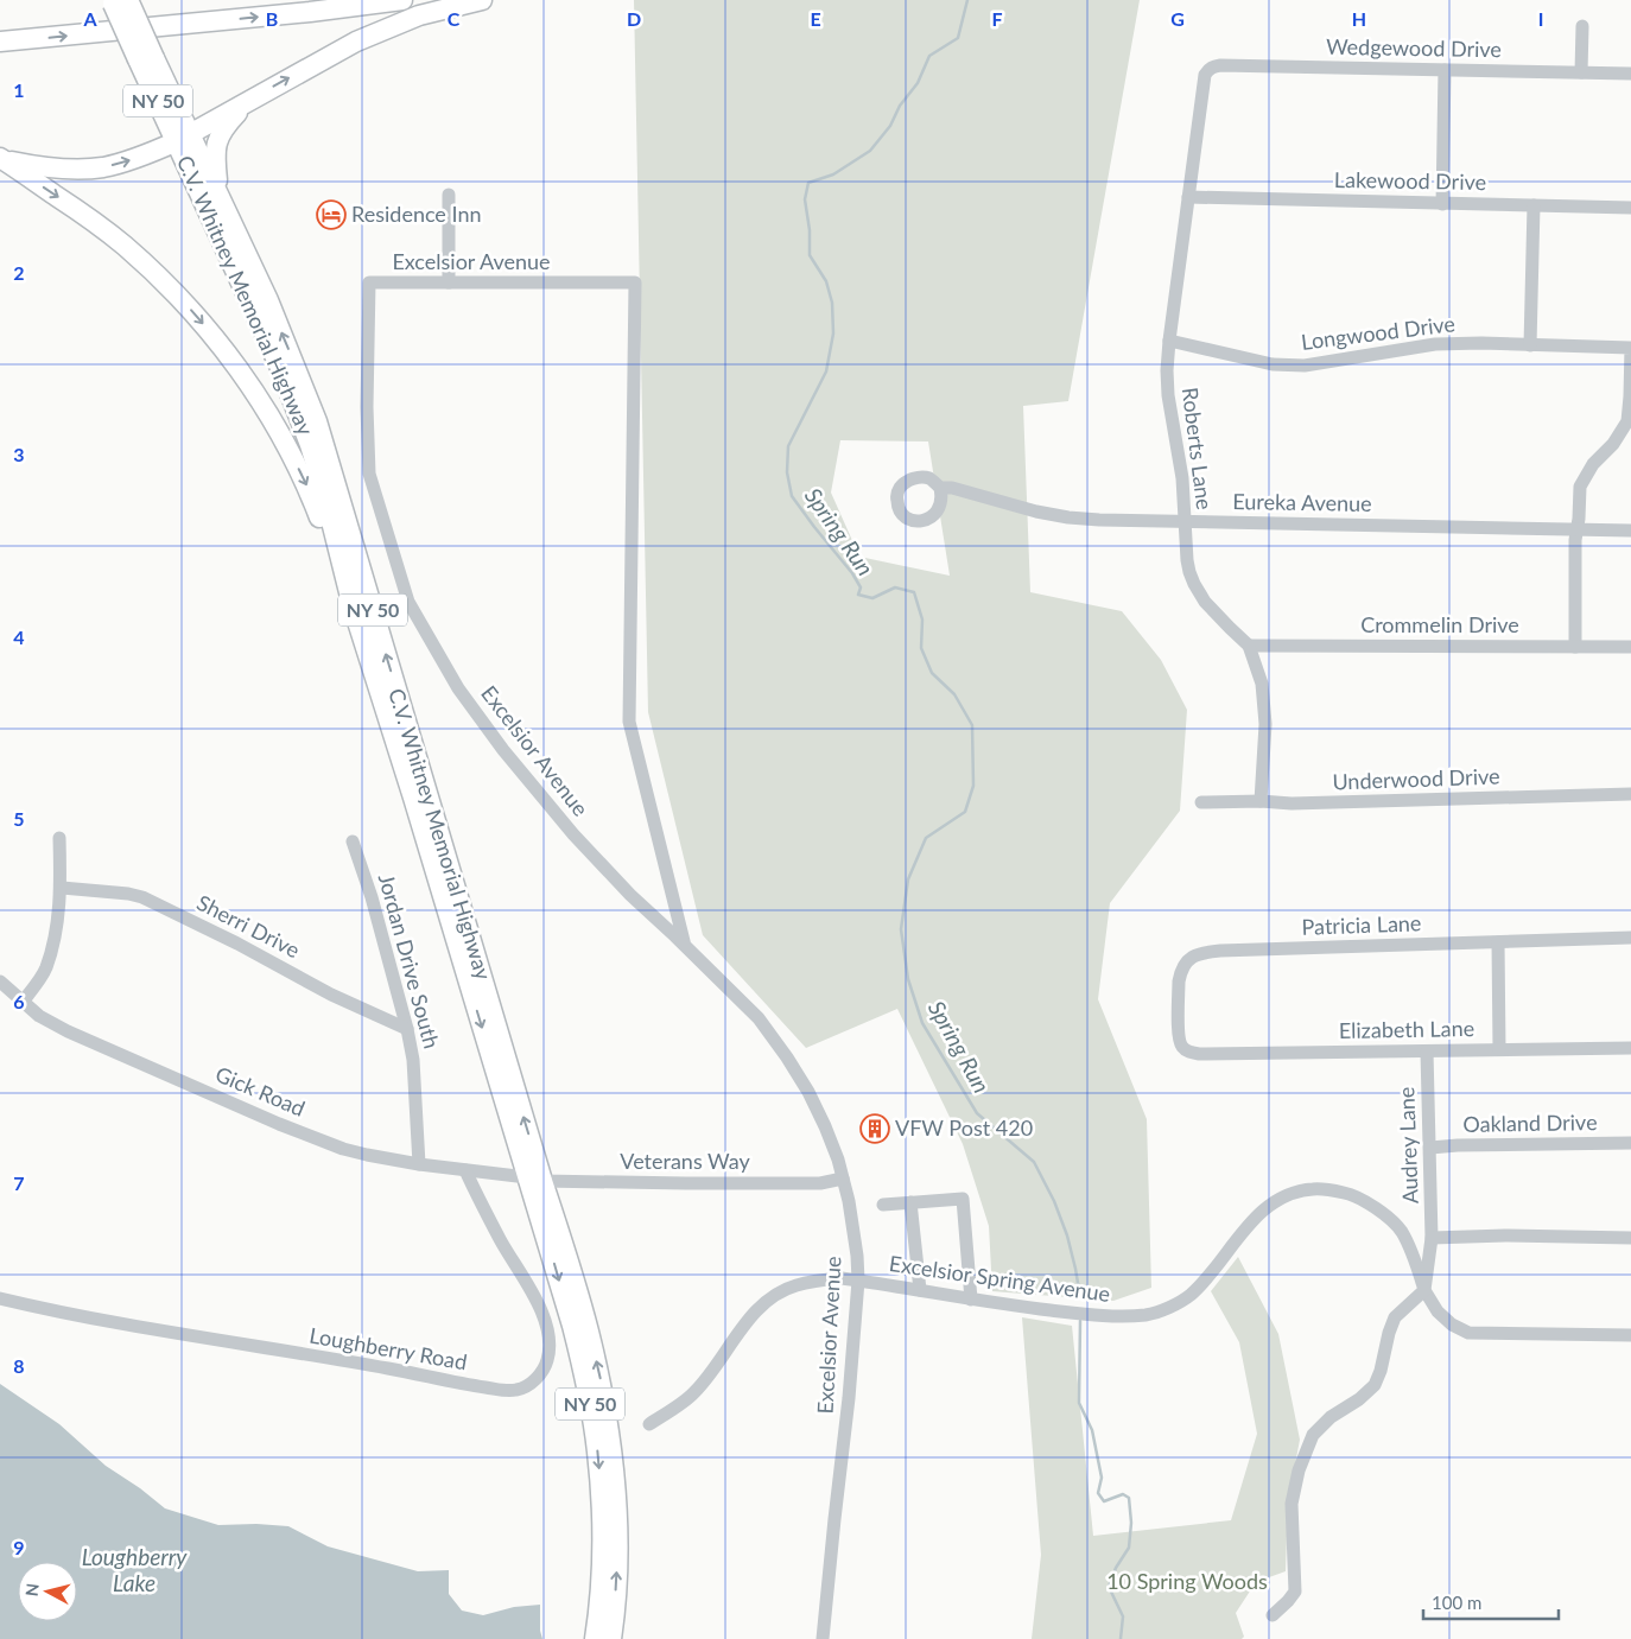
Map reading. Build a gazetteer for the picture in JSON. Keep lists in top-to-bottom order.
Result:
{
  "streets": {
    "highway": ["NY 50", "C.V. Whitney Memorial Highway"],
    "street": [
      "Wedgewood Drive",
      "Lakewood Drive",
      "Excelsior Avenue",
      "Longwood Drive",
      "Roberts Lane",
      "Eureka Avenue",
      "Crommelin Drive",
      "Underwood Drive",
      "Patricia Lane",
      "Sherri Drive",
      "Jordan Drive South",
      "Elizabeth Lane",
      "Gick Road",
      "Oakland Drive",
      "Audrey Lane",
      "Veterans Way",
      "Excelsior Spring Avenue",
      "Loughberry Road"
    ]
  },
  "crossings": [
    ["Wedgewood Drive", "Roberts Lane"],
    ["Lakewood Drive", "Roberts Lane"],
    ["Excelsior Avenue", "Veterans Way"],
    ["Excelsior Avenue", "Excelsior Spring Avenue"],
    ["C.V. Whitney Memorial Highway", "Gick Road"],
    ["C.V. Whitney Memorial Highway", "Veterans Way"],
    ["Longwood Drive", "Roberts Lane"],
    ["Roberts Lane", "Eureka Avenue"],
    ["Roberts Lane", "Crommelin Drive"],
    ["Roberts Lane", "Underwood Drive"],
    ["Patricia Lane", "Elizabeth Lane"],
    ["Sherri Drive", "Jordan Drive South"],
    ["Jordan Drive South", "Gick Road"],
    ["Elizabeth Lane", "Audrey Lane"],
    ["Gick Road", "Veterans Way"],
    ["Gick Road", "Loughberry Road"],
    ["Oakland Drive", "Audrey Lane"]
  ],
  "water": ["Spring Run", "Loughberry Lake"],
  "parks": ["10 Spring Woods"],
  "places": {
    "hotel": ["Residence Inn"],
    "building": ["VFW Post 420"]
  },
  "scale_bar": "100 m",
  "north": "left",
  "grid": {
    "columns": [
      "A",
      "B",
      "C",
      "D",
      "E",
      "F",
      "G",
      "H",
      "I"
    ],
    "rows": [
      "1",
      "2",
      "3",
      "4",
      "5",
      "6",
      "7",
      "8",
      "9"
    ]
  }
}
